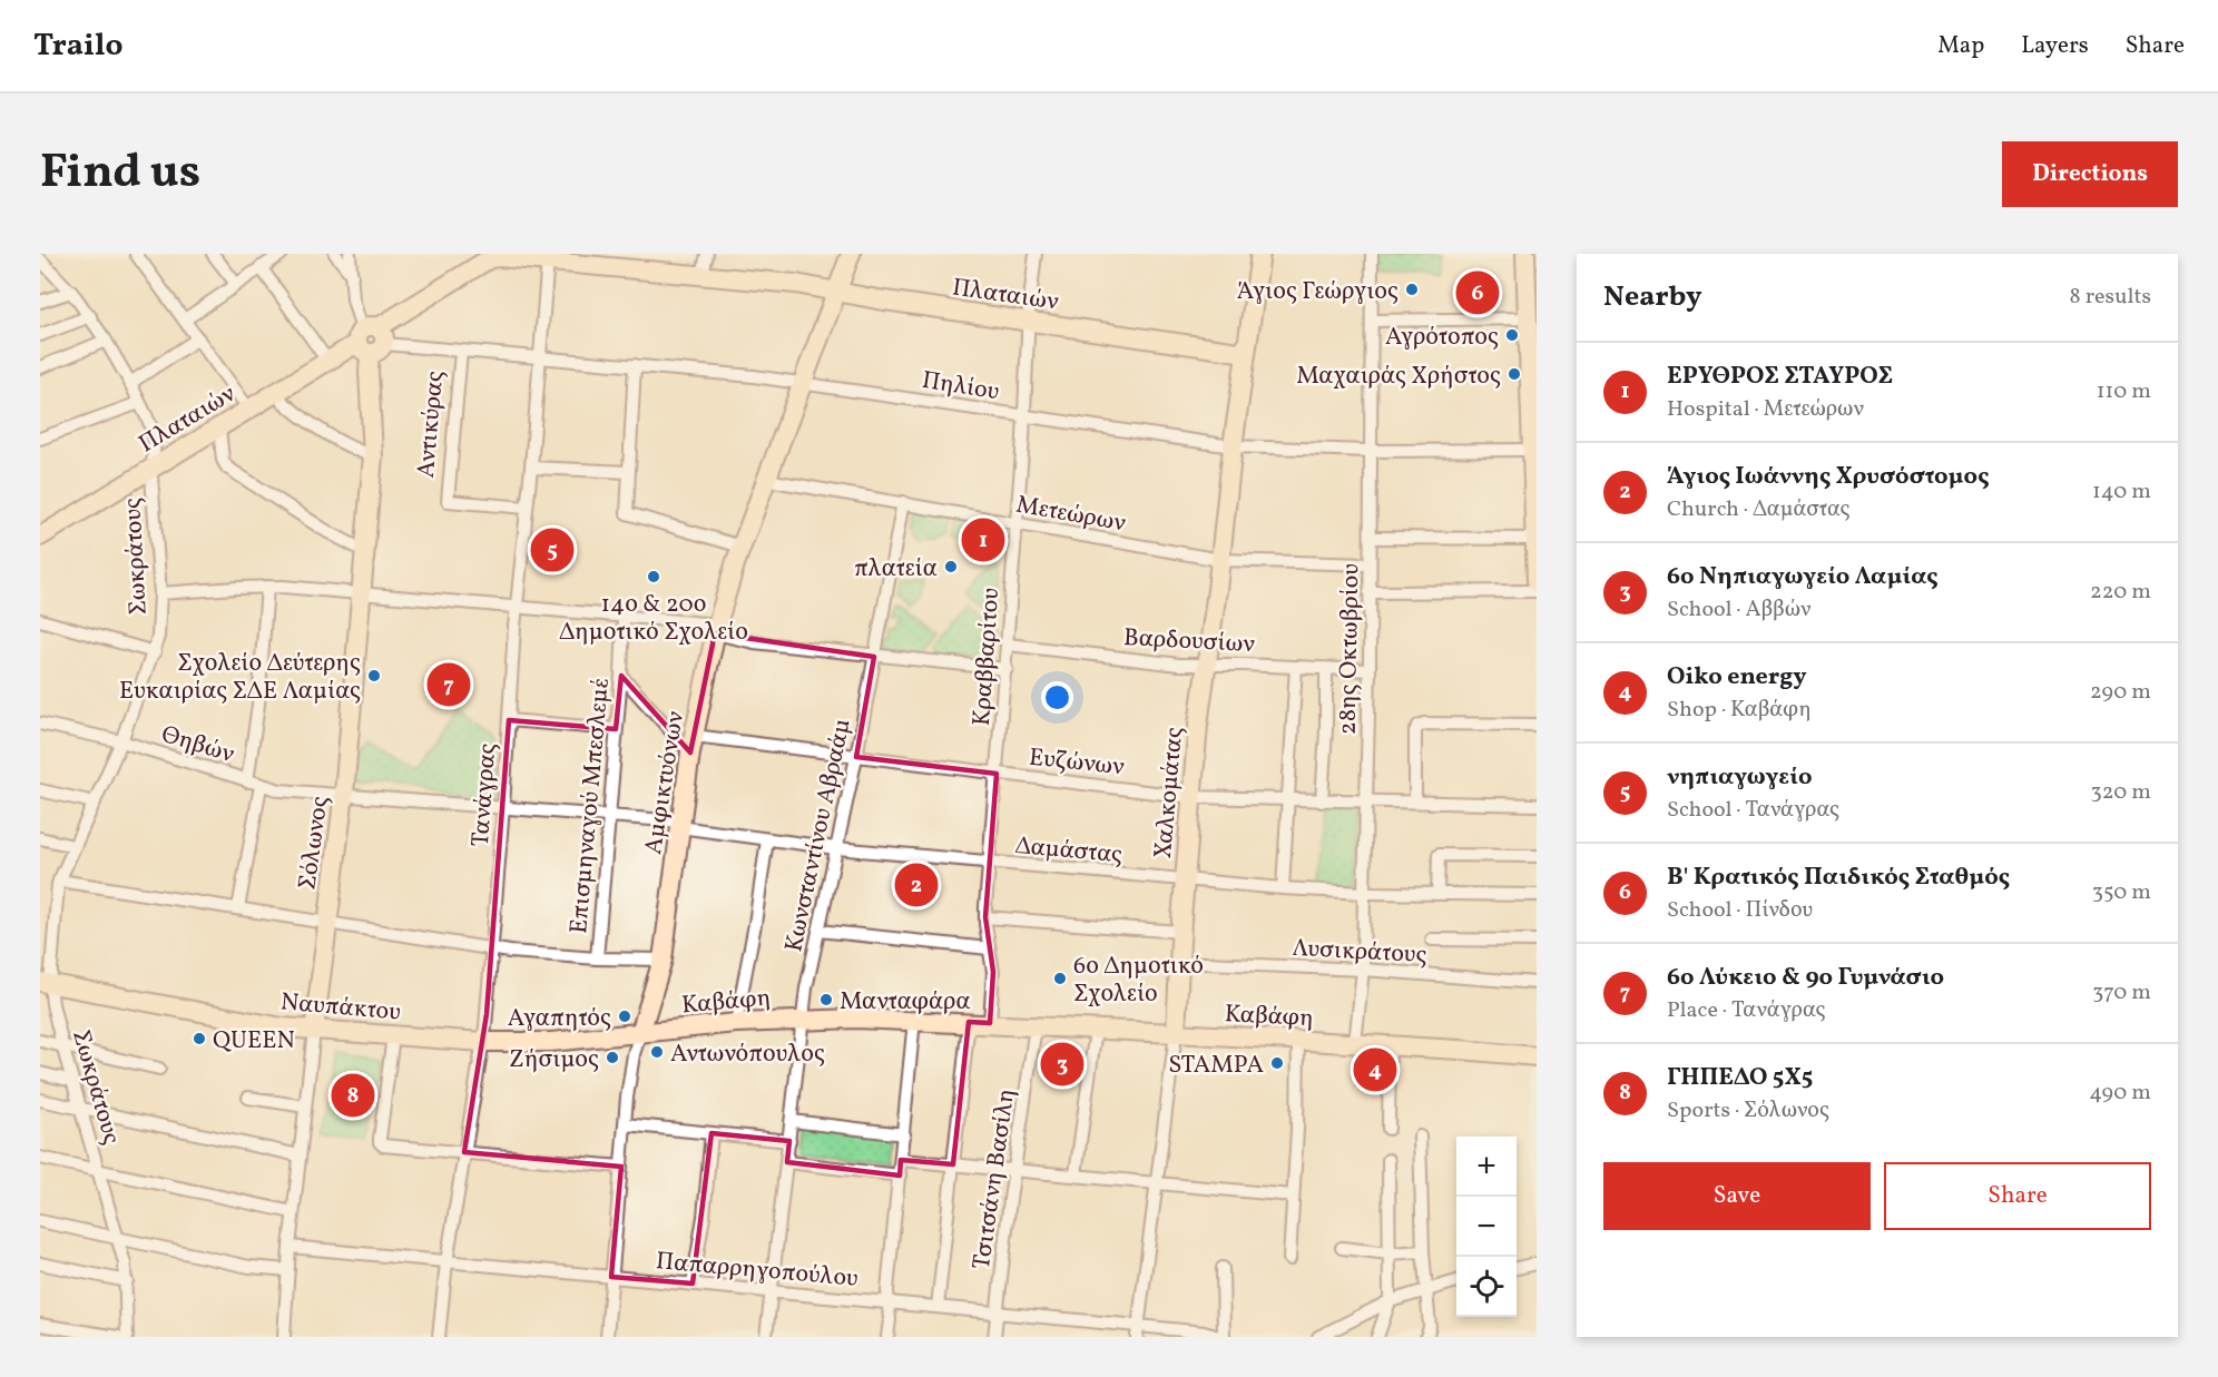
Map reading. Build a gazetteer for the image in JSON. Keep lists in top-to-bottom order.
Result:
{
  "streets": {
    "street": [
      "Πλαταιών",
      "Πηλίου",
      "Αντικύρας",
      "Μετεώρων",
      "Σωκράτους",
      "Βαρδουσίων",
      "28ης Οκτωβρίου",
      "Κραββαρίτου",
      "Θηβών",
      "Ευζώνων",
      "Αμφικτυόνων",
      "Χαλκομάτας",
      "Τανάγρας",
      "Επισμηναγού Μπεσλεμέ",
      "Κωνσταντίνου Αβραάμ",
      "Σόλωνος",
      "Δαμάστας",
      "Λυσικράτους",
      "Καβάφη",
      "Ναυπάκτου",
      "Τσιτσάνη Βασίλη",
      "Παπαρρηγοπούλου"
    ]
  },
  "crossings": [
    ["Πλαταιών", "Πηλίου"],
    ["Πλαταιών", "Σωκράτους"],
    ["Πλαταιών", "Κραββαρίτου"],
    ["Πλαταιών", "Αμφικτυόνων"],
    ["Πλαταιών", "Χαλκομάτας"],
    ["Πλαταιών", "Τανάγρας"],
    ["Πλαταιών", "Σόλωνος"],
    ["Πηλίου", "Αντικύρας"],
    ["Πηλίου", "28ης Οκτωβρίου"],
    ["Πηλίου", "Κραββαρίτου"],
    ["Πηλίου", "Αμφικτυόνων"],
    ["Πηλίου", "Χαλκομάτας"],
    ["Πηλίου", "Τανάγρας"],
    ["Πηλίου", "Σόλωνος"],
    ["Αντικύρας", "Τανάγρας"],
    ["Μετεώρων", "28ης Οκτωβρίου"],
    ["Μετεώρων", "Κραββαρίτου"],
    ["Μετεώρων", "Αμφικτυόνων"],
    ["Μετεώρων", "Χαλκομάτας"],
    ["Μετεώρων", "Κωνσταντίνου Αβραάμ"],
    ["Σωκράτους", "Θηβών"],
    ["Σωκράτους", "Ναυπάκτου"],
    ["Βαρδουσίων", "28ης Οκτωβρίου"],
    ["Βαρδουσίων", "Κραββαρίτου"],
    ["Βαρδουσίων", "Χαλκομάτας"],
    ["28ης Οκτωβρίου", "Ευζώνων"],
    ["28ης Οκτωβρίου", "Δαμάστας"],
    ["28ης Οκτωβρίου", "Λυσικράτους"],
    ["28ης Οκτωβρίου", "Καβάφη"],
    ["Κραββαρίτου", "Ευζώνων"],
    ["Κραββαρίτου", "Δαμάστας"],
    ["Κραββαρίτου", "Καβάφη"],
    ["Θηβών", "Σόλωνος"],
    ["Θηβών", "Δαμάστας"],
    ["Ευζώνων", "Αμφικτυόνων"],
    ["Ευζώνων", "Χαλκομάτας"],
    ["Ευζώνων", "Κωνσταντίνου Αβραάμ"],
    ["Αμφικτυόνων", "Δαμάστας"],
    ["Αμφικτυόνων", "Καβάφη"],
    ["Αμφικτυόνων", "Ναυπάκτου"],
    ["Αμφικτυόνων", "Παπαρρηγοπούλου"],
    ["Χαλκομάτας", "Δαμάστας"],
    ["Χαλκομάτας", "Λυσικράτους"],
    ["Χαλκομάτας", "Καβάφη"],
    ["Χαλκομάτας", "Παπαρρηγοπούλου"],
    ["Τανάγρας", "Δαμάστας"],
    ["Τανάγρας", "Ναυπάκτου"],
    ["Τανάγρας", "Παπαρρηγοπούλου"],
    ["Επισμηναγού Μπεσλεμέ", "Δαμάστας"],
    ["Κωνσταντίνου Αβραάμ", "Δαμάστας"],
    ["Κωνσταντίνου Αβραάμ", "Καβάφη"],
    ["Κωνσταντίνου Αβραάμ", "Παπαρρηγοπούλου"],
    ["Σόλωνος", "Δαμάστας"],
    ["Σόλωνος", "Ναυπάκτου"],
    ["Σόλωνος", "Παπαρρηγοπούλου"],
    ["Καβάφη", "Ναυπάκτου"],
    ["Καβάφη", "Τσιτσάνη Βασίλη"],
    ["Τσιτσάνη Βασίλη", "Παπαρρηγοπούλου"]
  ],
  "places": [
    "Άγιος Γεώργιος",
    "Αγρότοπος",
    "Μαχαιράς Χρήστος",
    "πλατεία",
    "14ο & 20ο Δημοτικό Σχολείο",
    "Σχολείο Δεύτερης Ευκαιρίας ΣΔΕ Λαμίας",
    "6ο Δημοτικό Σχολείο",
    "Μανταφάρα",
    "Αγαπητός",
    "QUEEN",
    "Αντωνόπουλος",
    "Ζήσιμος",
    "STAMPA"
  ],
  "page": {
    "header": "Trailo",
    "nav": ["Map", "Layers", "Share"],
    "title": "Find us",
    "buttons": [
      "Directions",
      ["Save", "Share"]
    ],
    "heading": ["Nearby", "8 results"],
    "pins": [
      "6",
      "1",
      "5",
      "7",
      "2",
      "3",
      "4",
      "8"
    ],
    "list": [
      {
        "mark": "1",
        "name": "ΕΡΥΘΡΟΣ ΣΤΑΥΡΟΣ",
        "note": "Hospital · Μετεώρων",
        "value": "110 m"
      },
      {
        "mark": "2",
        "name": "Άγιος Ιωάννης Χρυσόστομος",
        "note": "Church · Δαμάστας",
        "value": "140 m"
      },
      {
        "mark": "3",
        "name": "6ο Νηπιαγωγείο Λαμίας",
        "note": "School · Αββών",
        "value": "220 m"
      },
      {
        "mark": "4",
        "name": "Oiko energy",
        "note": "Shop · Καβάφη",
        "value": "290 m"
      },
      {
        "mark": "5",
        "name": "νηπιαγωγείο",
        "note": "School · Τανάγρας",
        "value": "320 m"
      },
      {
        "mark": "6",
        "name": "B' Κρατικός Παιδικός Σταθμός",
        "note": "School · Πίνδου",
        "value": "350 m"
      },
      {
        "mark": "7",
        "name": "6ο Λύκειο & 9ο Γυμνάσιο",
        "note": "Place · Τανάγρας",
        "value": "370 m"
      },
      {
        "mark": "8",
        "name": "ΓΗΠΕΔΟ 5X5",
        "note": "Sports · Σόλωνος",
        "value": "490 m"
      }
    ],
    "map_buttons": ["+", "−"]
  }
}
